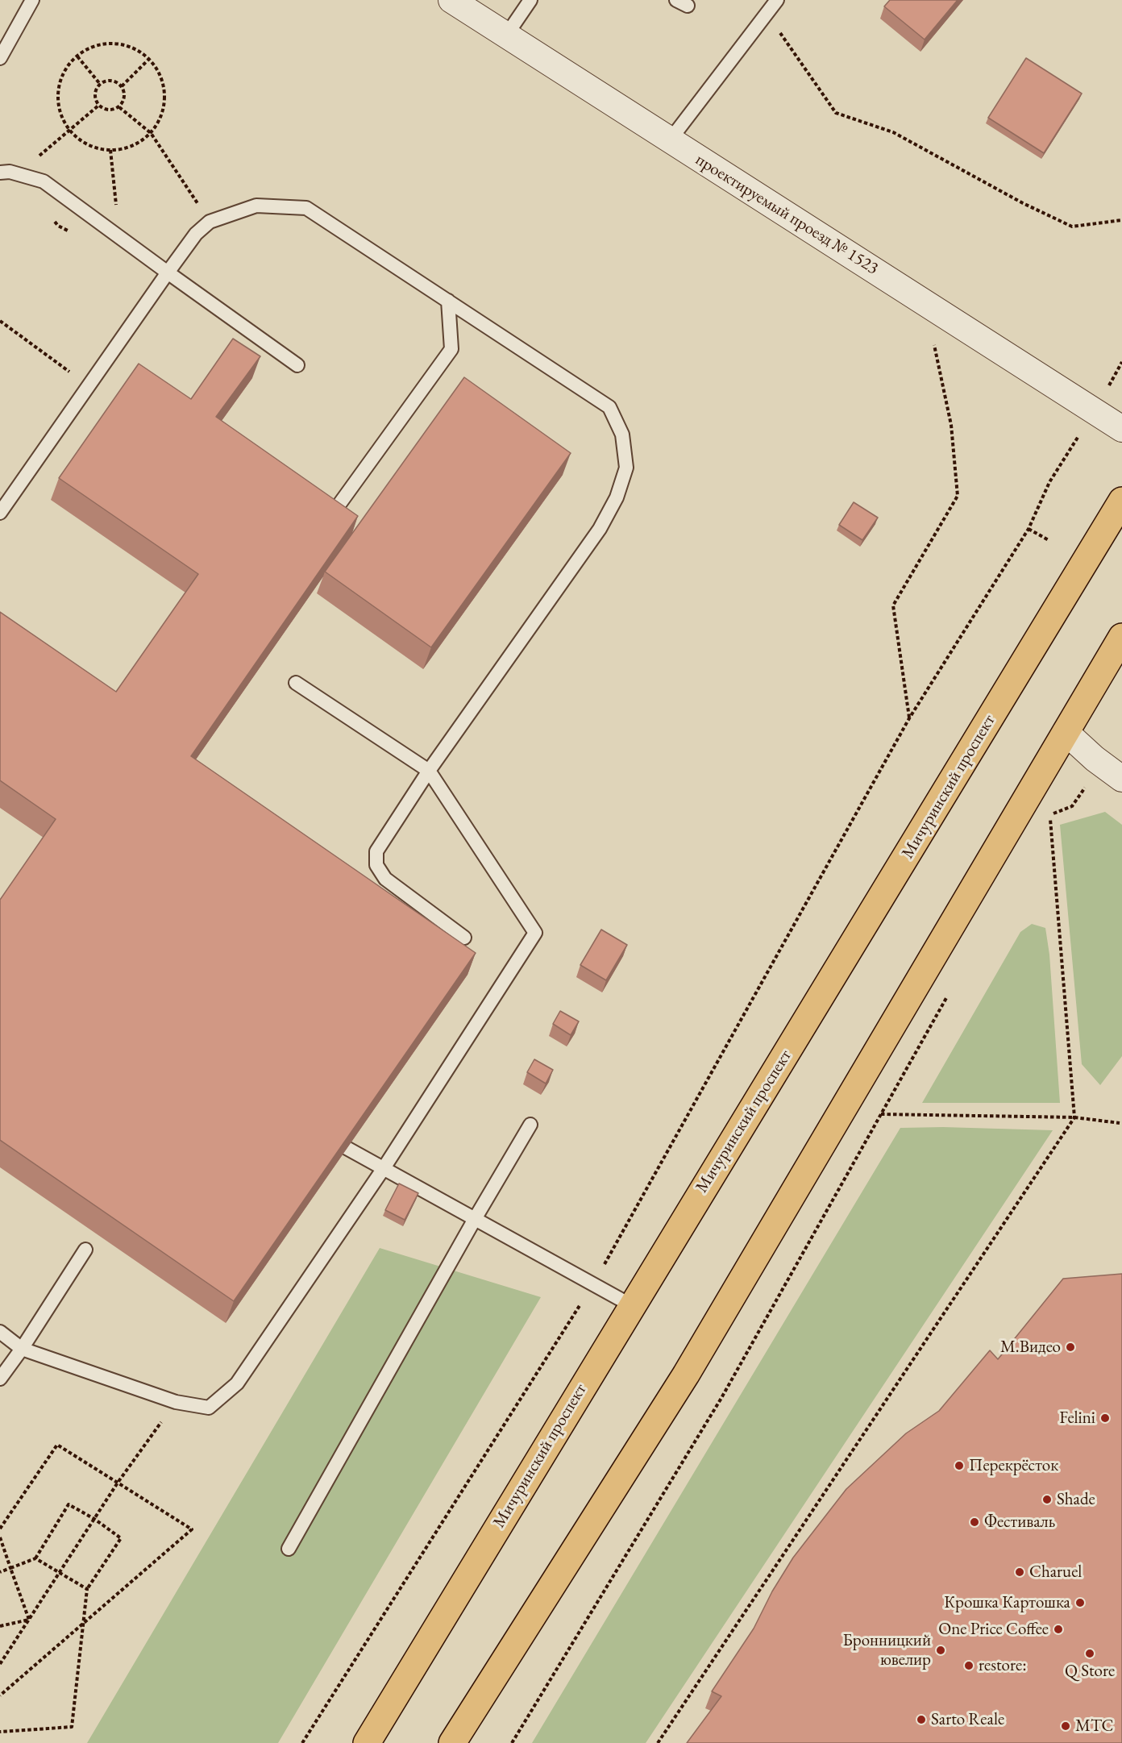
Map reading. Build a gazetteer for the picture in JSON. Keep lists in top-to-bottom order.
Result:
{
  "streets": {
    "main road": ["Мичуринский проспект"],
    "street": ["проектируемый проезд № 1523"]
  },
  "places": [
    "М.Видео",
    "Felini",
    "Перекрёсток",
    "Shade",
    "Фестиваль",
    "Charuel",
    "Крошка Картошка",
    "One Price Coffee",
    "Бронницкий ювелир",
    "Q Store",
    "restore:",
    "Sarto Reale",
    "МТС"
  ]
}
